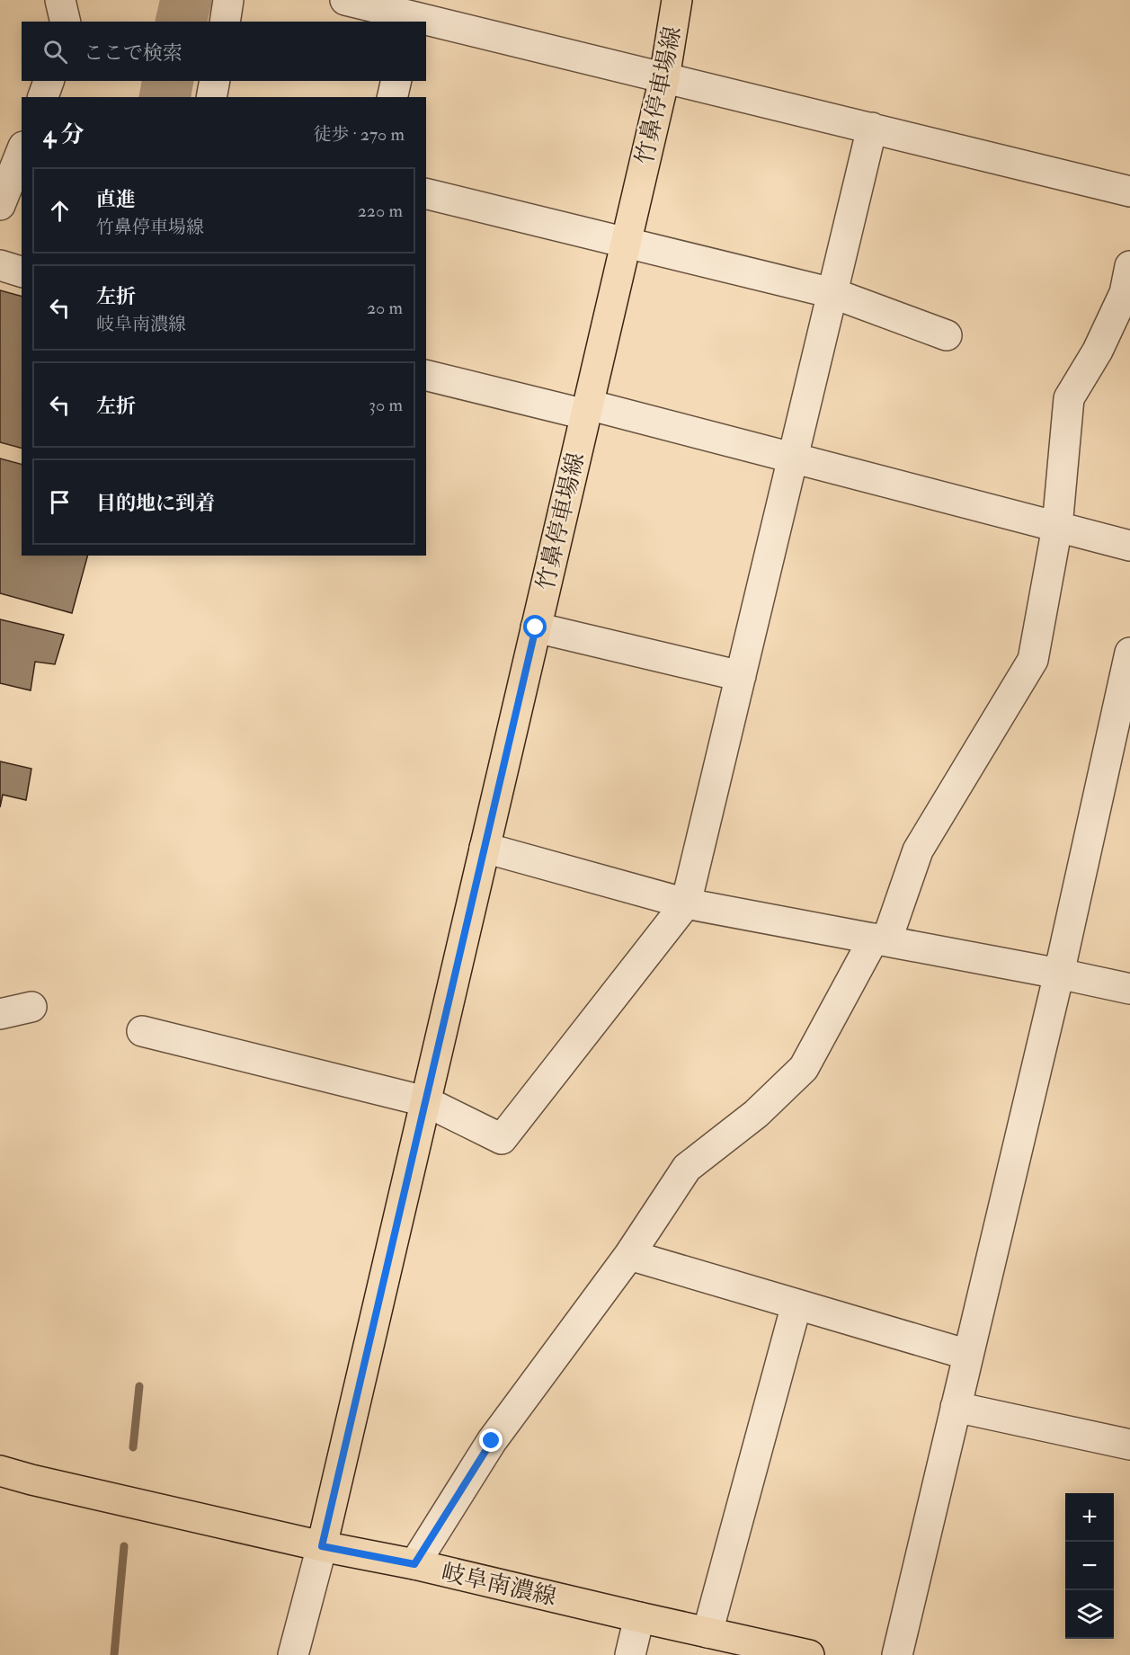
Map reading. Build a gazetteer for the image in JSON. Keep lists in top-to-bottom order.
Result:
{
  "streets": {
    "main road": ["竹鼻停車場線", "岐阜南濃線"]
  },
  "crossings": [
    ["竹鼻停車場線", "岐阜南濃線"]
  ],
  "page": {
    "search": "ここで検索",
    "heading": ["4 分", "徒歩 · 270 m"],
    "list": [
      ["直進", "竹鼻停車場線", "220 m"],
      ["左折", "岐阜南濃線", "20 m"],
      ["左折", "30 m"],
      "目的地に到着"
    ],
    "map_buttons": ["+", "−"]
  }
}
